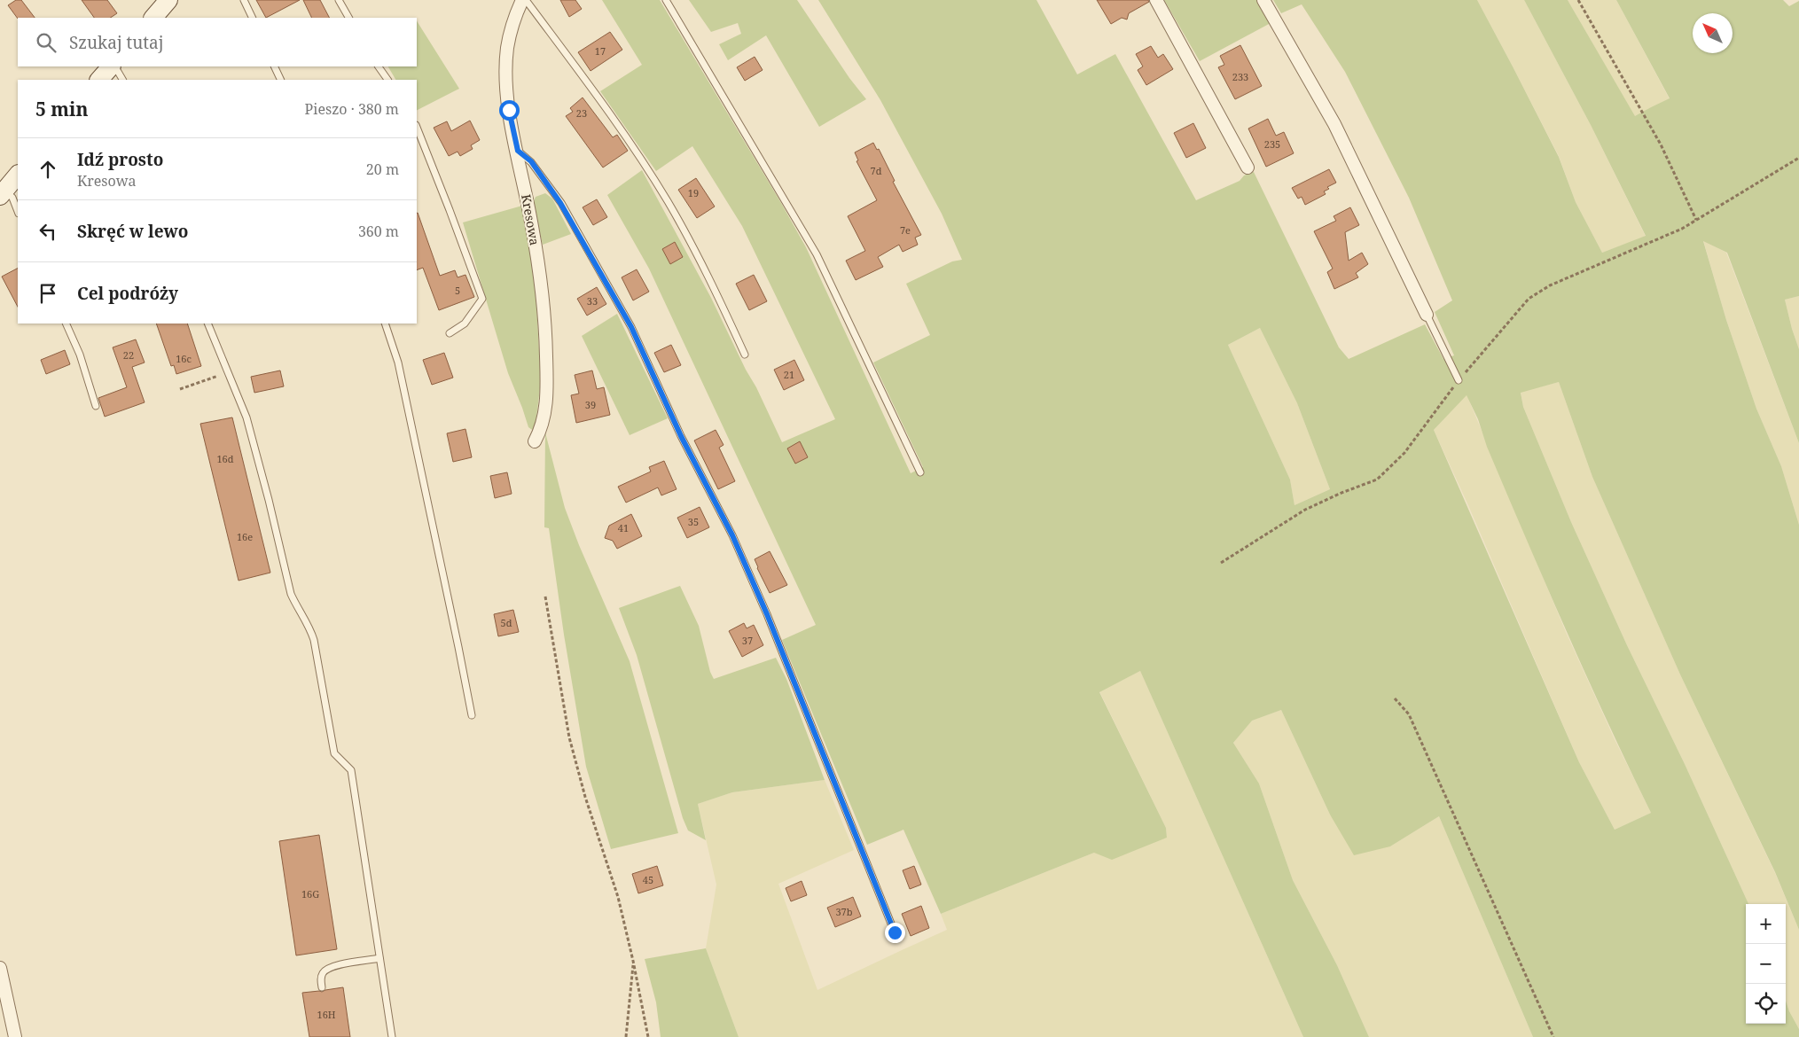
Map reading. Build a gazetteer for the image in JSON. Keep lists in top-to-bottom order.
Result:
{
  "streets": {
    "street": ["Kresowa"]
  },
  "house_numbers": [
    "17",
    "233",
    "23",
    "235",
    "7d",
    "19",
    "7e",
    "5",
    "33",
    "22",
    "16c",
    "21",
    "39",
    "16d",
    "35",
    "41",
    "16e",
    "5d",
    "37",
    "45",
    "16G",
    "37b",
    "16H"
  ],
  "north": "top left",
  "page": {
    "search": "Szukaj tutaj",
    "heading": ["5 min", "Pieszo · 380 m"],
    "list": [
      ["Idź prosto", "Kresowa", "20 m"],
      ["Skręć w lewo", "360 m"],
      "Cel podróży"
    ],
    "map_buttons": ["+", "−"]
  }
}
